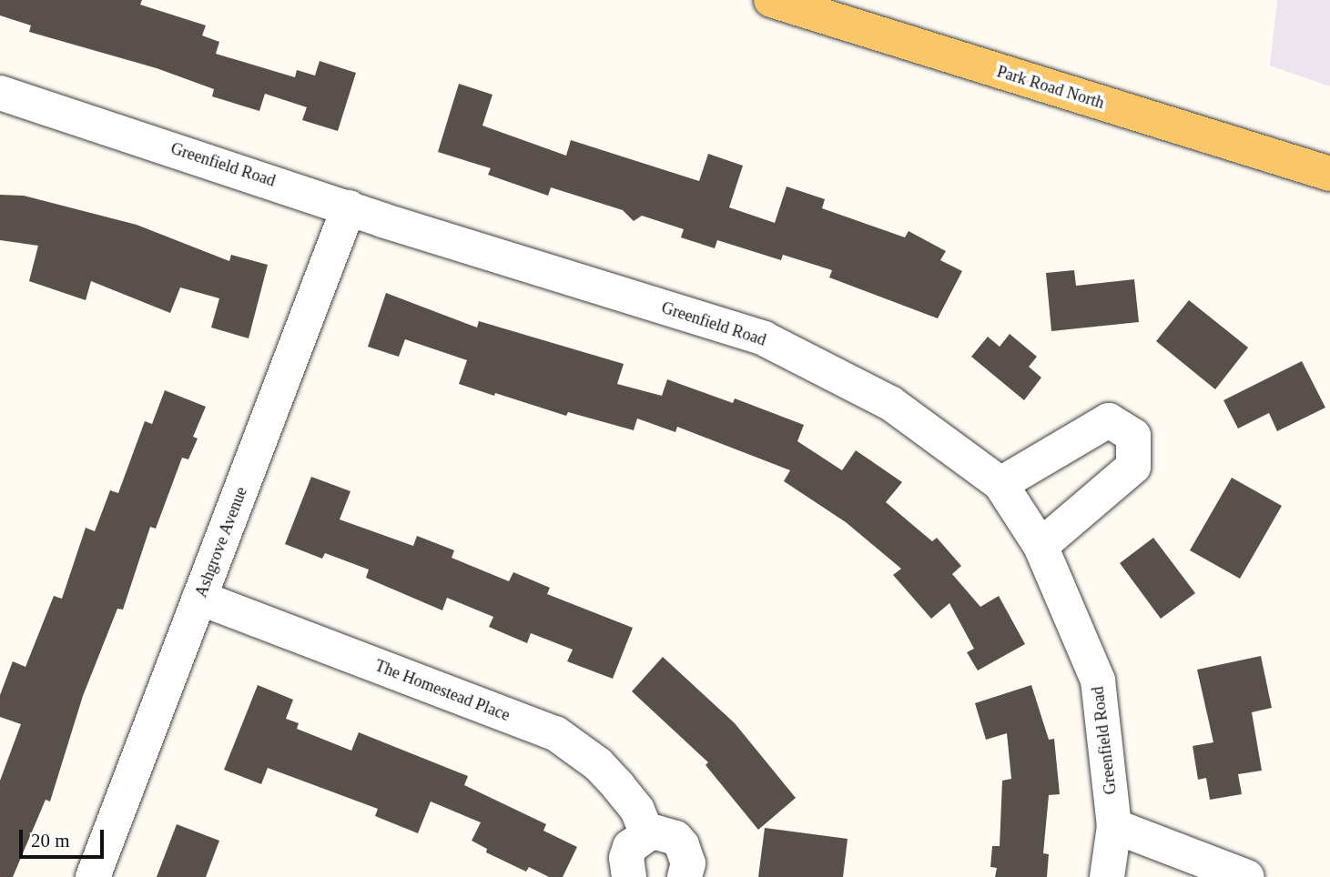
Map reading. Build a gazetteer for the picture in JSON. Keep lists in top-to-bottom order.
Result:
{
  "streets": {
    "main road": ["Park Road North"],
    "street": ["Greenfield Road", "Ashgrove Avenue", "The Homestead Place"]
  },
  "crossings": [
    ["Greenfield Road", "Ashgrove Avenue"],
    ["Ashgrove Avenue", "The Homestead Place"]
  ],
  "scale_bar": "20 m"
}
